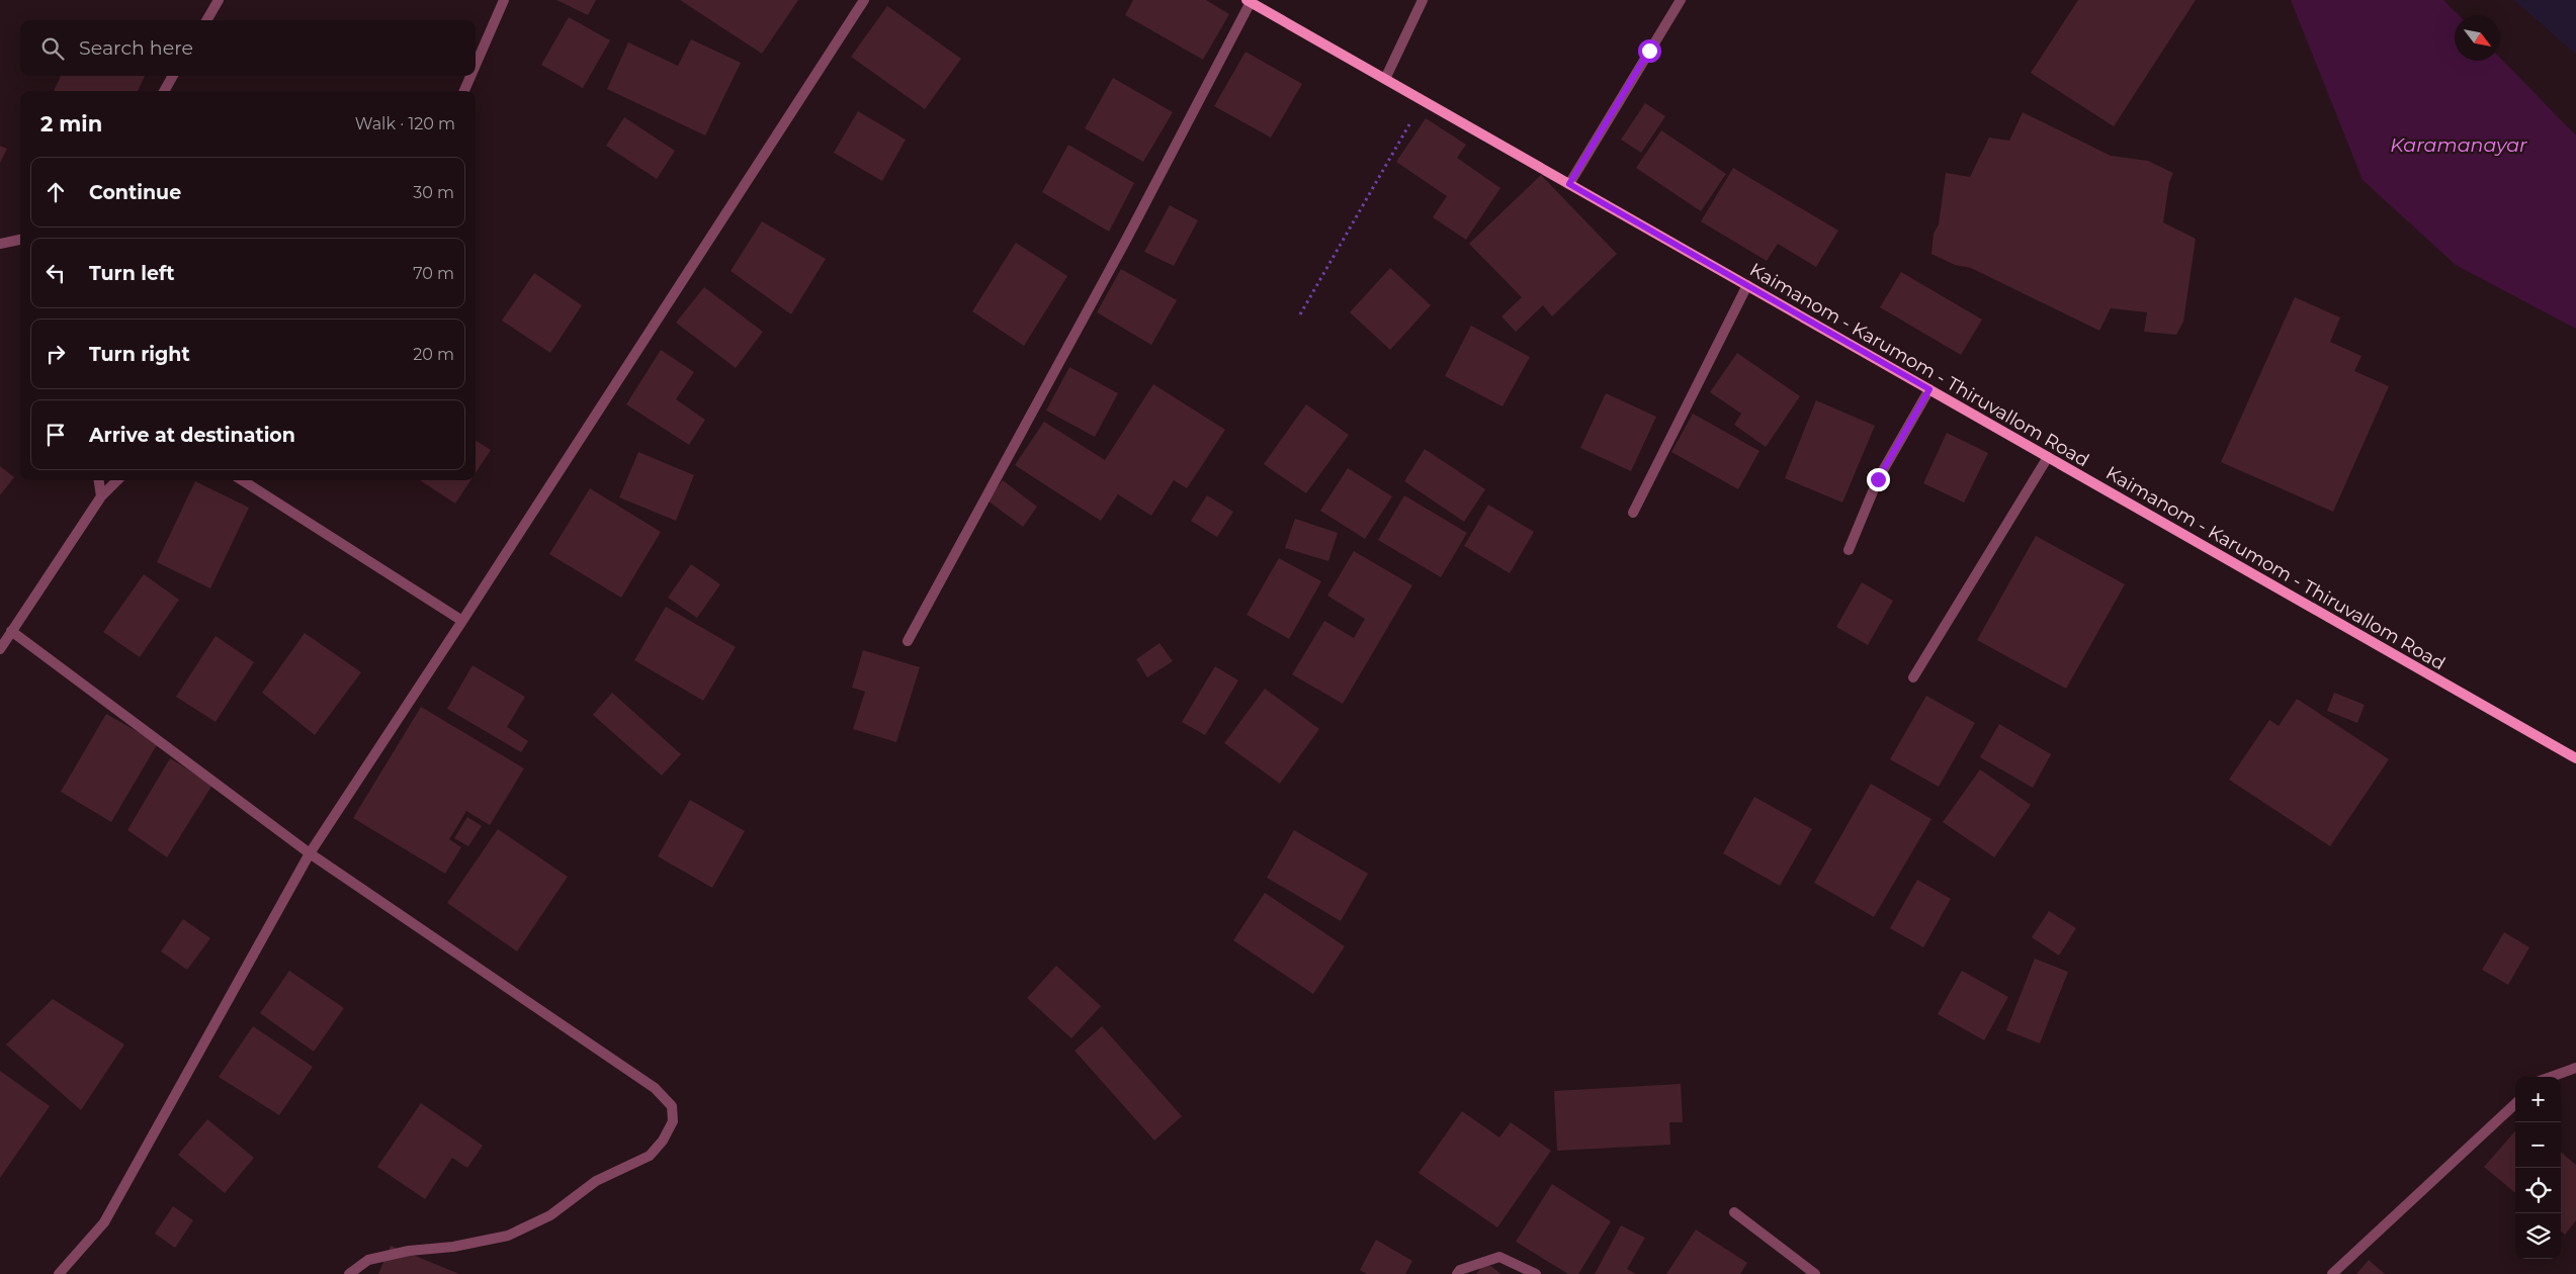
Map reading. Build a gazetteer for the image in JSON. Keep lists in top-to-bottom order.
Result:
{
  "streets": {
    "main road": ["Kaimanom - Karumom - Thiruvallom Road"]
  },
  "water": ["Karamanayar"],
  "north": "bottom right",
  "page": {
    "search": "Search here",
    "heading": ["2 min", "Walk · 120 m"],
    "list": [
      ["Continue", "30 m"],
      ["Turn left", "70 m"],
      ["Turn right", "20 m"],
      "Arrive at destination"
    ],
    "map_buttons": ["+", "−"]
  }
}
